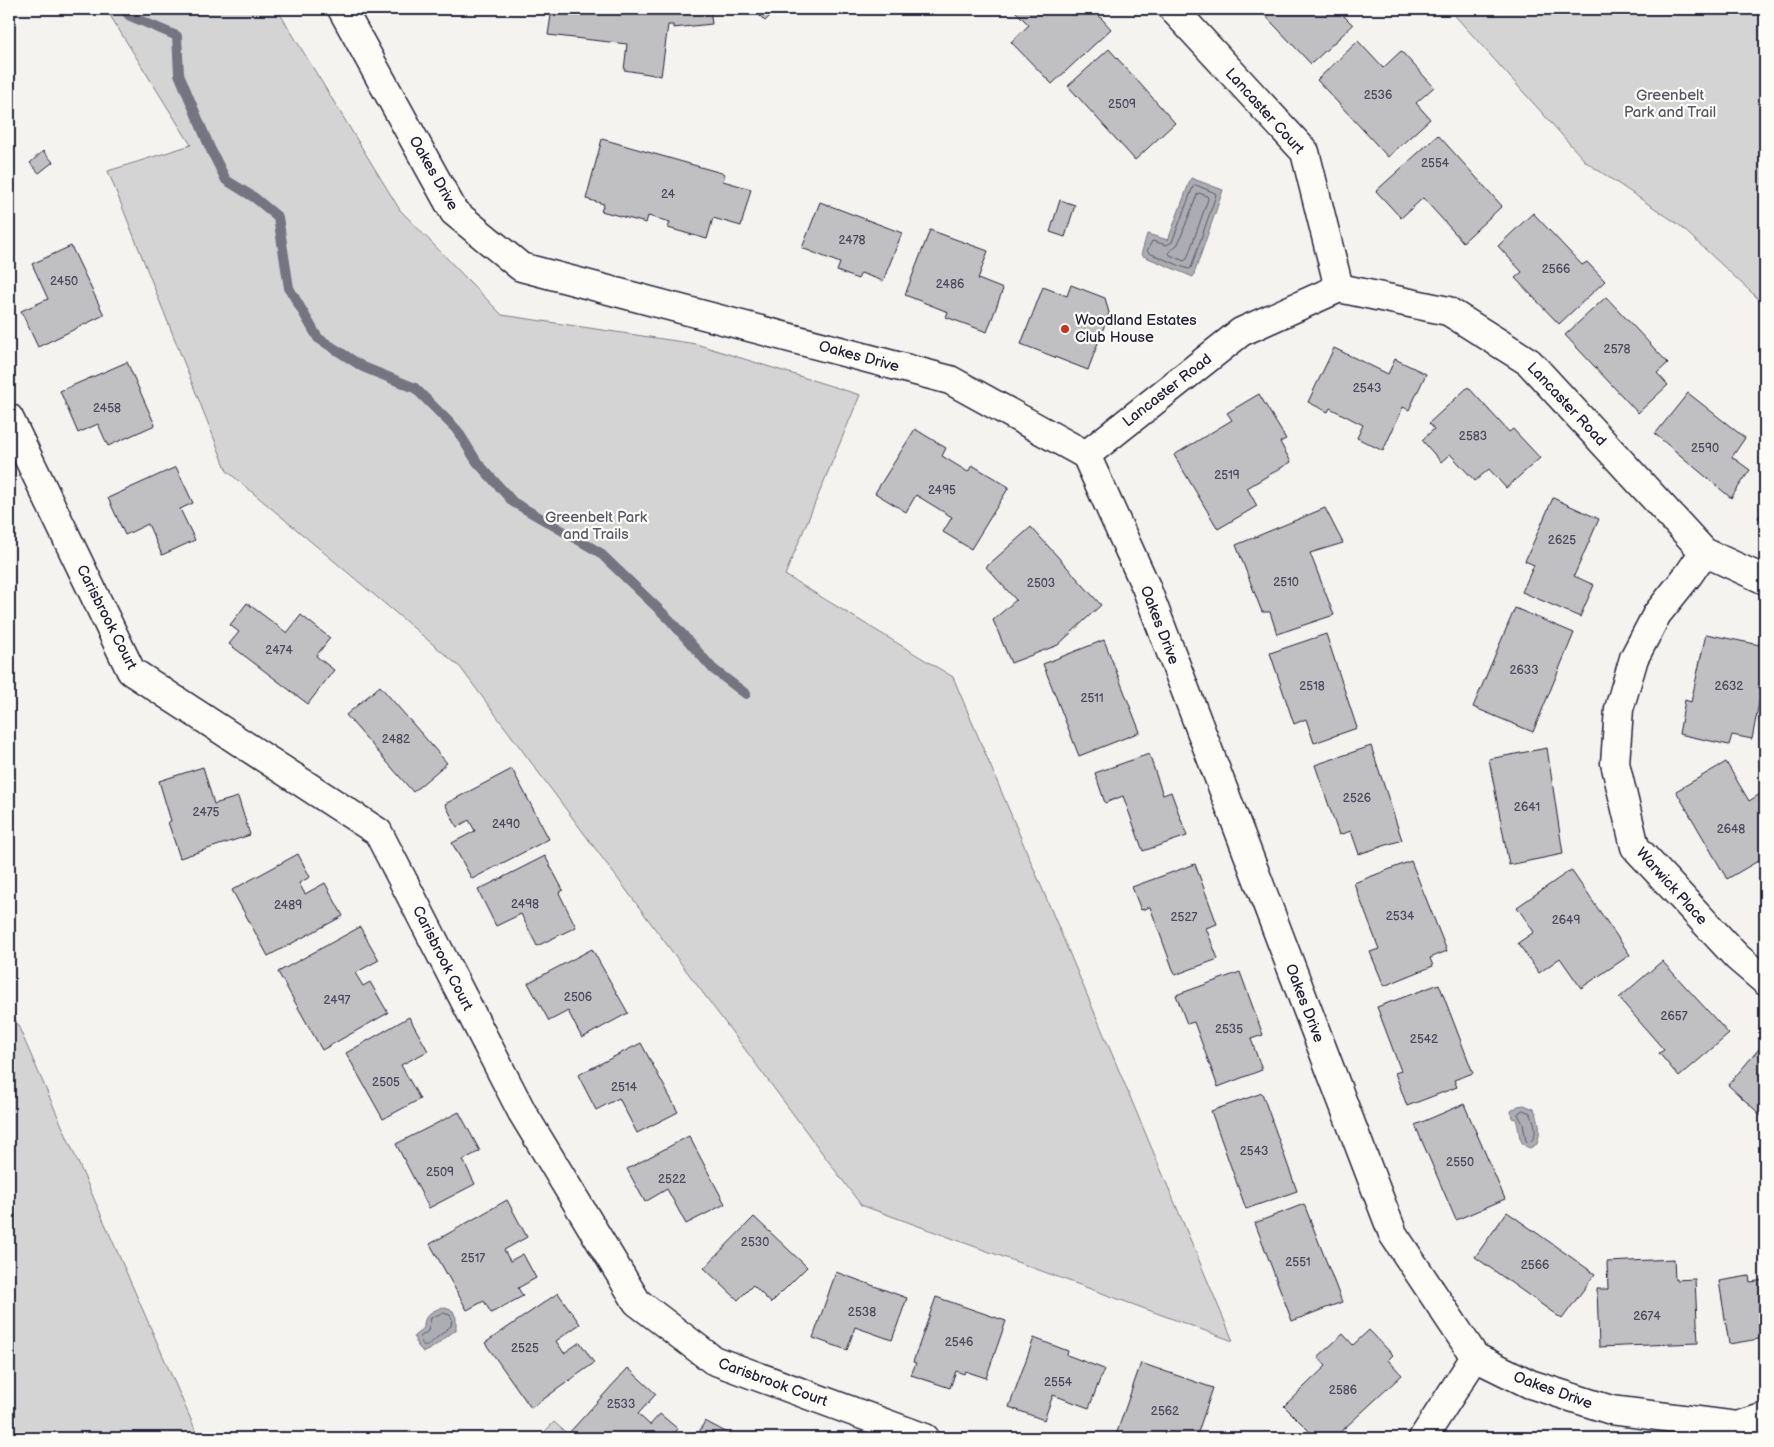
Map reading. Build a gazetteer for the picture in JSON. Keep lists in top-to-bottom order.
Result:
{
  "streets": {
    "street": [
      "Lancaster Court",
      "Oakes Drive",
      "Lancaster Road",
      "Carisbrook Court",
      "Warwick Place"
    ]
  },
  "crossings": [
    ["Lancaster Court", "Lancaster Road"],
    ["Oakes Drive", "Lancaster Road"],
    ["Lancaster Road", "Warwick Place"]
  ],
  "parks": ["Greenbelt Park and Trail", "Greenbelt Park and Trails"],
  "places": ["Woodland Estates Club House"],
  "house_numbers": [
    "2536",
    "2509",
    "2554",
    "24",
    "2478",
    "2566",
    "2450",
    "2486",
    "2578",
    "2543",
    "2458",
    "2583",
    "2590",
    "2519",
    "2495",
    "2625",
    "2510",
    "2503",
    "2474",
    "2633",
    "2518",
    "2632",
    "2511",
    "2482",
    "2526",
    "2641",
    "2475",
    "2490",
    "2648",
    "2498",
    "2489",
    "2534",
    "2527",
    "2649",
    "2506",
    "2497",
    "2657",
    "2535",
    "2542",
    "2505",
    "2514",
    "2543",
    "2550",
    "2509",
    "2522",
    "2530",
    "2517",
    "2551",
    "2566",
    "2538",
    "2674",
    "2546",
    "2525",
    "2554",
    "2586",
    "2533",
    "2562"
  ]
}
